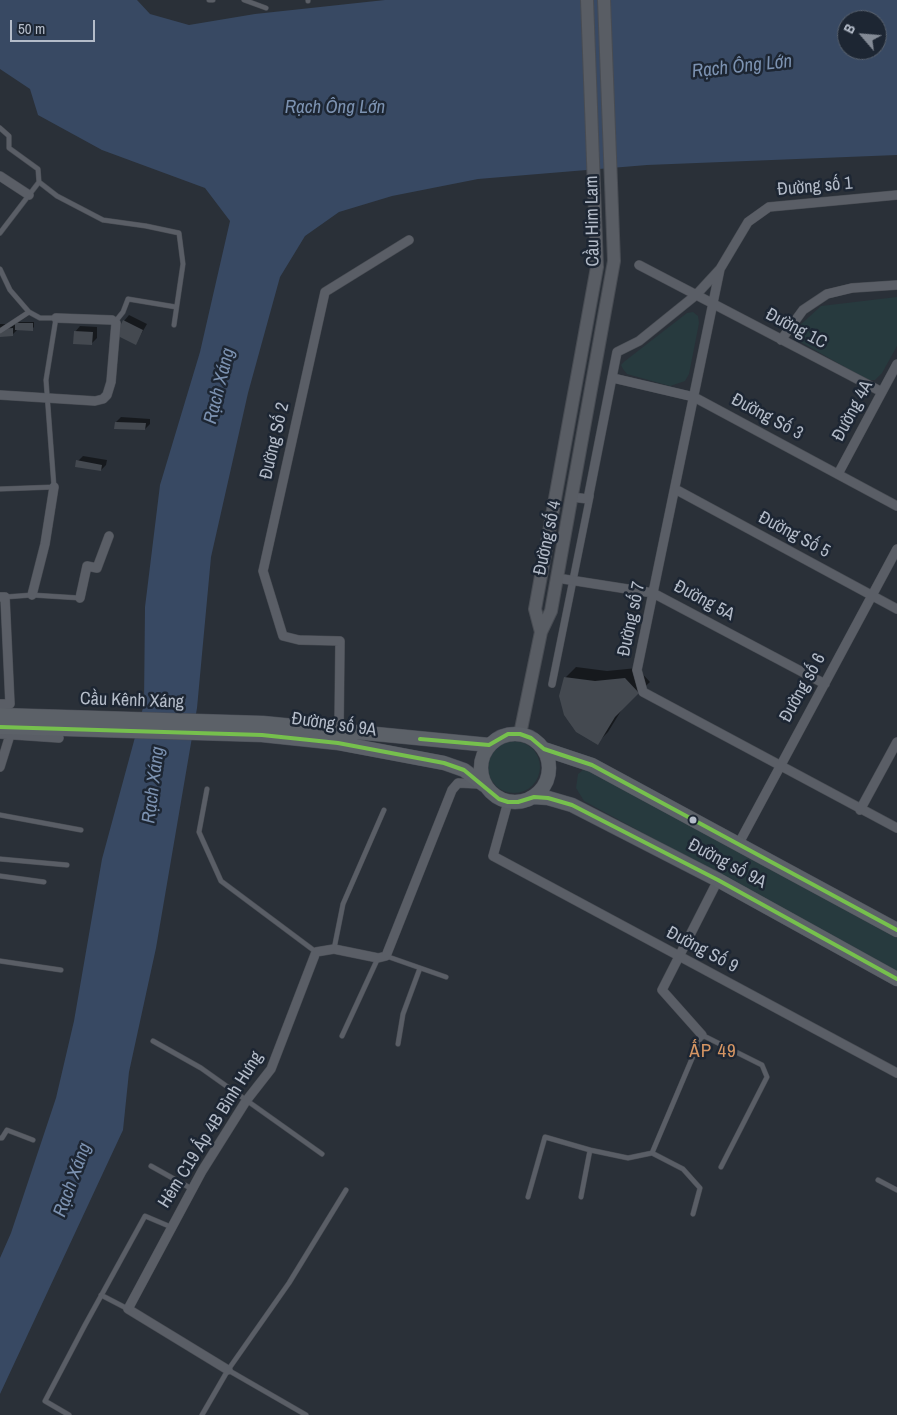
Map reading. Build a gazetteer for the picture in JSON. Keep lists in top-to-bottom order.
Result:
{
  "streets": {
    "main road": [
      "Cầu Him Lam",
      "Đường số 4",
      "Cầu Kênh Xáng",
      "Đường số 9A"
    ],
    "street": [
      "Đường số 1",
      "Đường 1C",
      "Đường 4A",
      "Đường Số 3",
      "Đường Số 2",
      "Đường Số 5",
      "Đường 5A",
      "Đường số 7",
      "Đường số 6",
      "Đường Số 9",
      "Hẻm C19 Ấp 4B Bình Hưng"
    ]
  },
  "crossings": [
    ["Đường số 1", "Đường 1C"],
    ["Đường số 1", "Đường Số 3"],
    ["Đường số 1", "Đường số 4"],
    ["Đường số 1", "Đường số 7"],
    ["Cầu Him Lam", "Đường số 4"],
    ["Đường 1C", "Đường 4A"],
    ["Đường 1C", "Đường số 7"],
    ["Đường 4A", "Đường Số 3"],
    ["Đường Số 3", "Đường số 4"],
    ["Đường Số 3", "Đường số 7"],
    ["Đường Số 2", "Đường số 9A"],
    ["Đường Số 5", "Đường số 7"],
    ["Đường Số 5", "Đường số 6"],
    ["Đường số 4", "Đường 5A"],
    ["Đường số 4", "Đường số 9A"],
    ["Đường số 4", "Đường Số 9"],
    ["Đường 5A", "Đường số 7"],
    ["Đường 5A", "Đường số 6"],
    ["Đường số 7", "Đường số 6"],
    ["Đường số 6", "Đường số 9A"],
    ["Cầu Kênh Xáng", "Đường số 9A"],
    ["Đường số 9A", "Đường Số 9"]
  ],
  "districts": ["ẤP 49"],
  "water": ["Rạch Ông Lớn", "Rạch Xáng"],
  "scale_bar": "50 m",
  "north": "top left"
}
